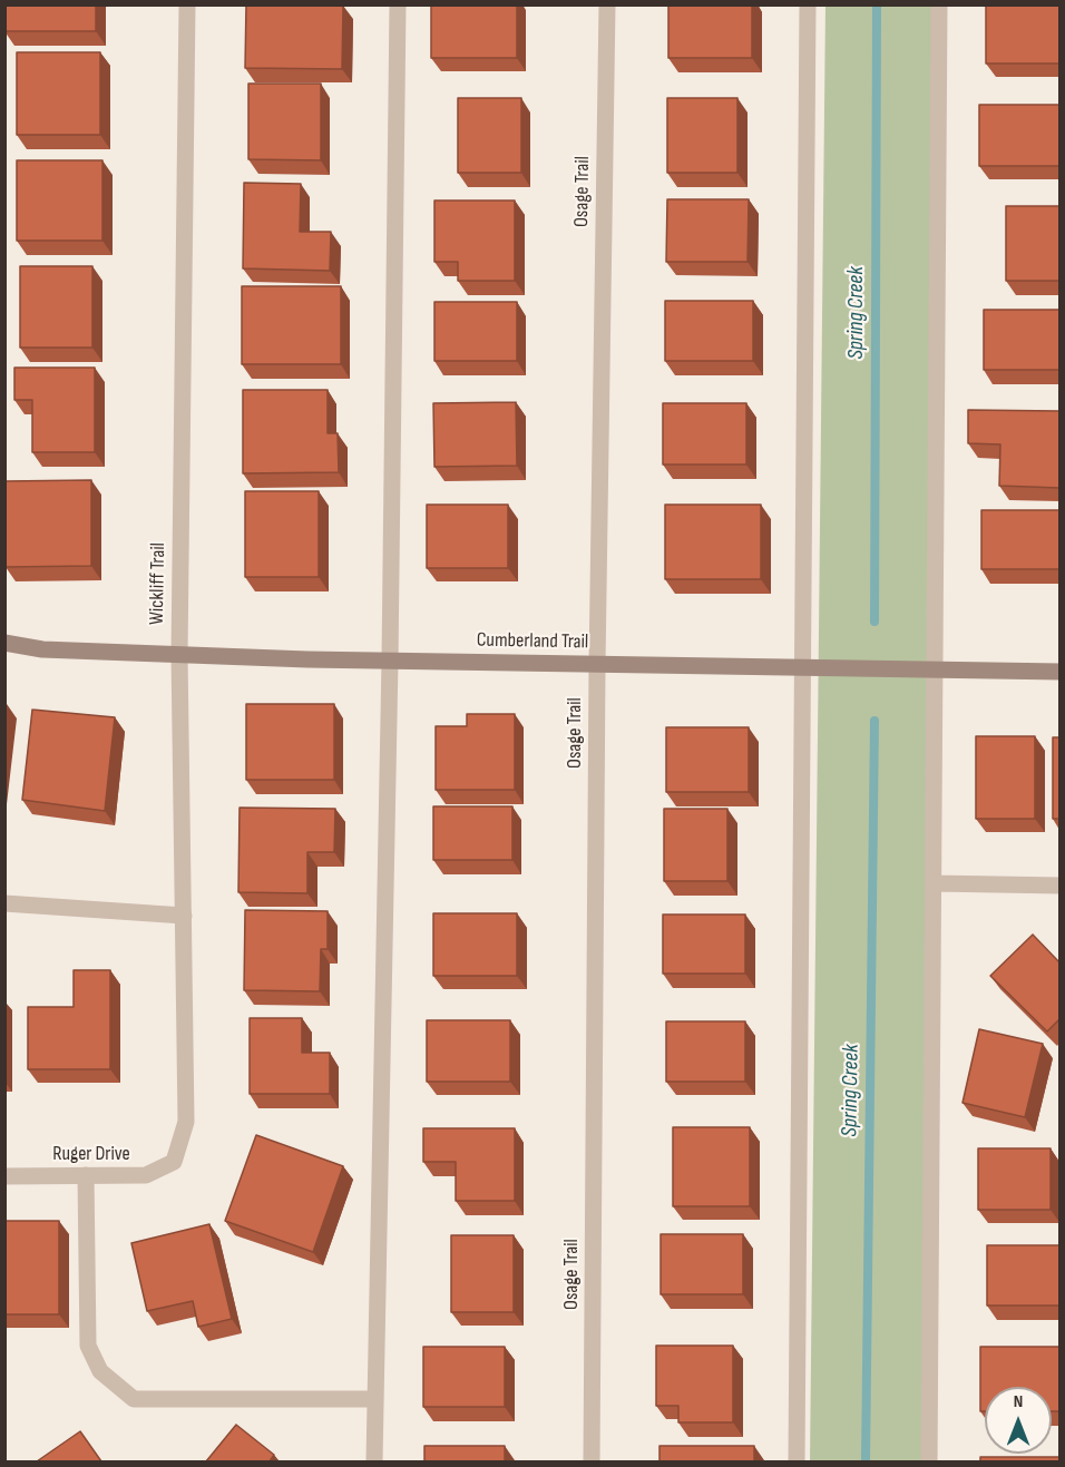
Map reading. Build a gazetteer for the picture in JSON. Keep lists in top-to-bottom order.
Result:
{
  "streets": {
    "street": [
      "Osage Trail",
      "Wickliff Trail",
      "Cumberland Trail",
      "Ruger Drive"
    ]
  },
  "crossings": [
    ["Osage Trail", "Cumberland Trail"],
    ["Wickliff Trail", "Cumberland Trail"],
    ["Wickliff Trail", "Ruger Drive"]
  ],
  "water": ["Spring Creek"],
  "north": "top"
}
